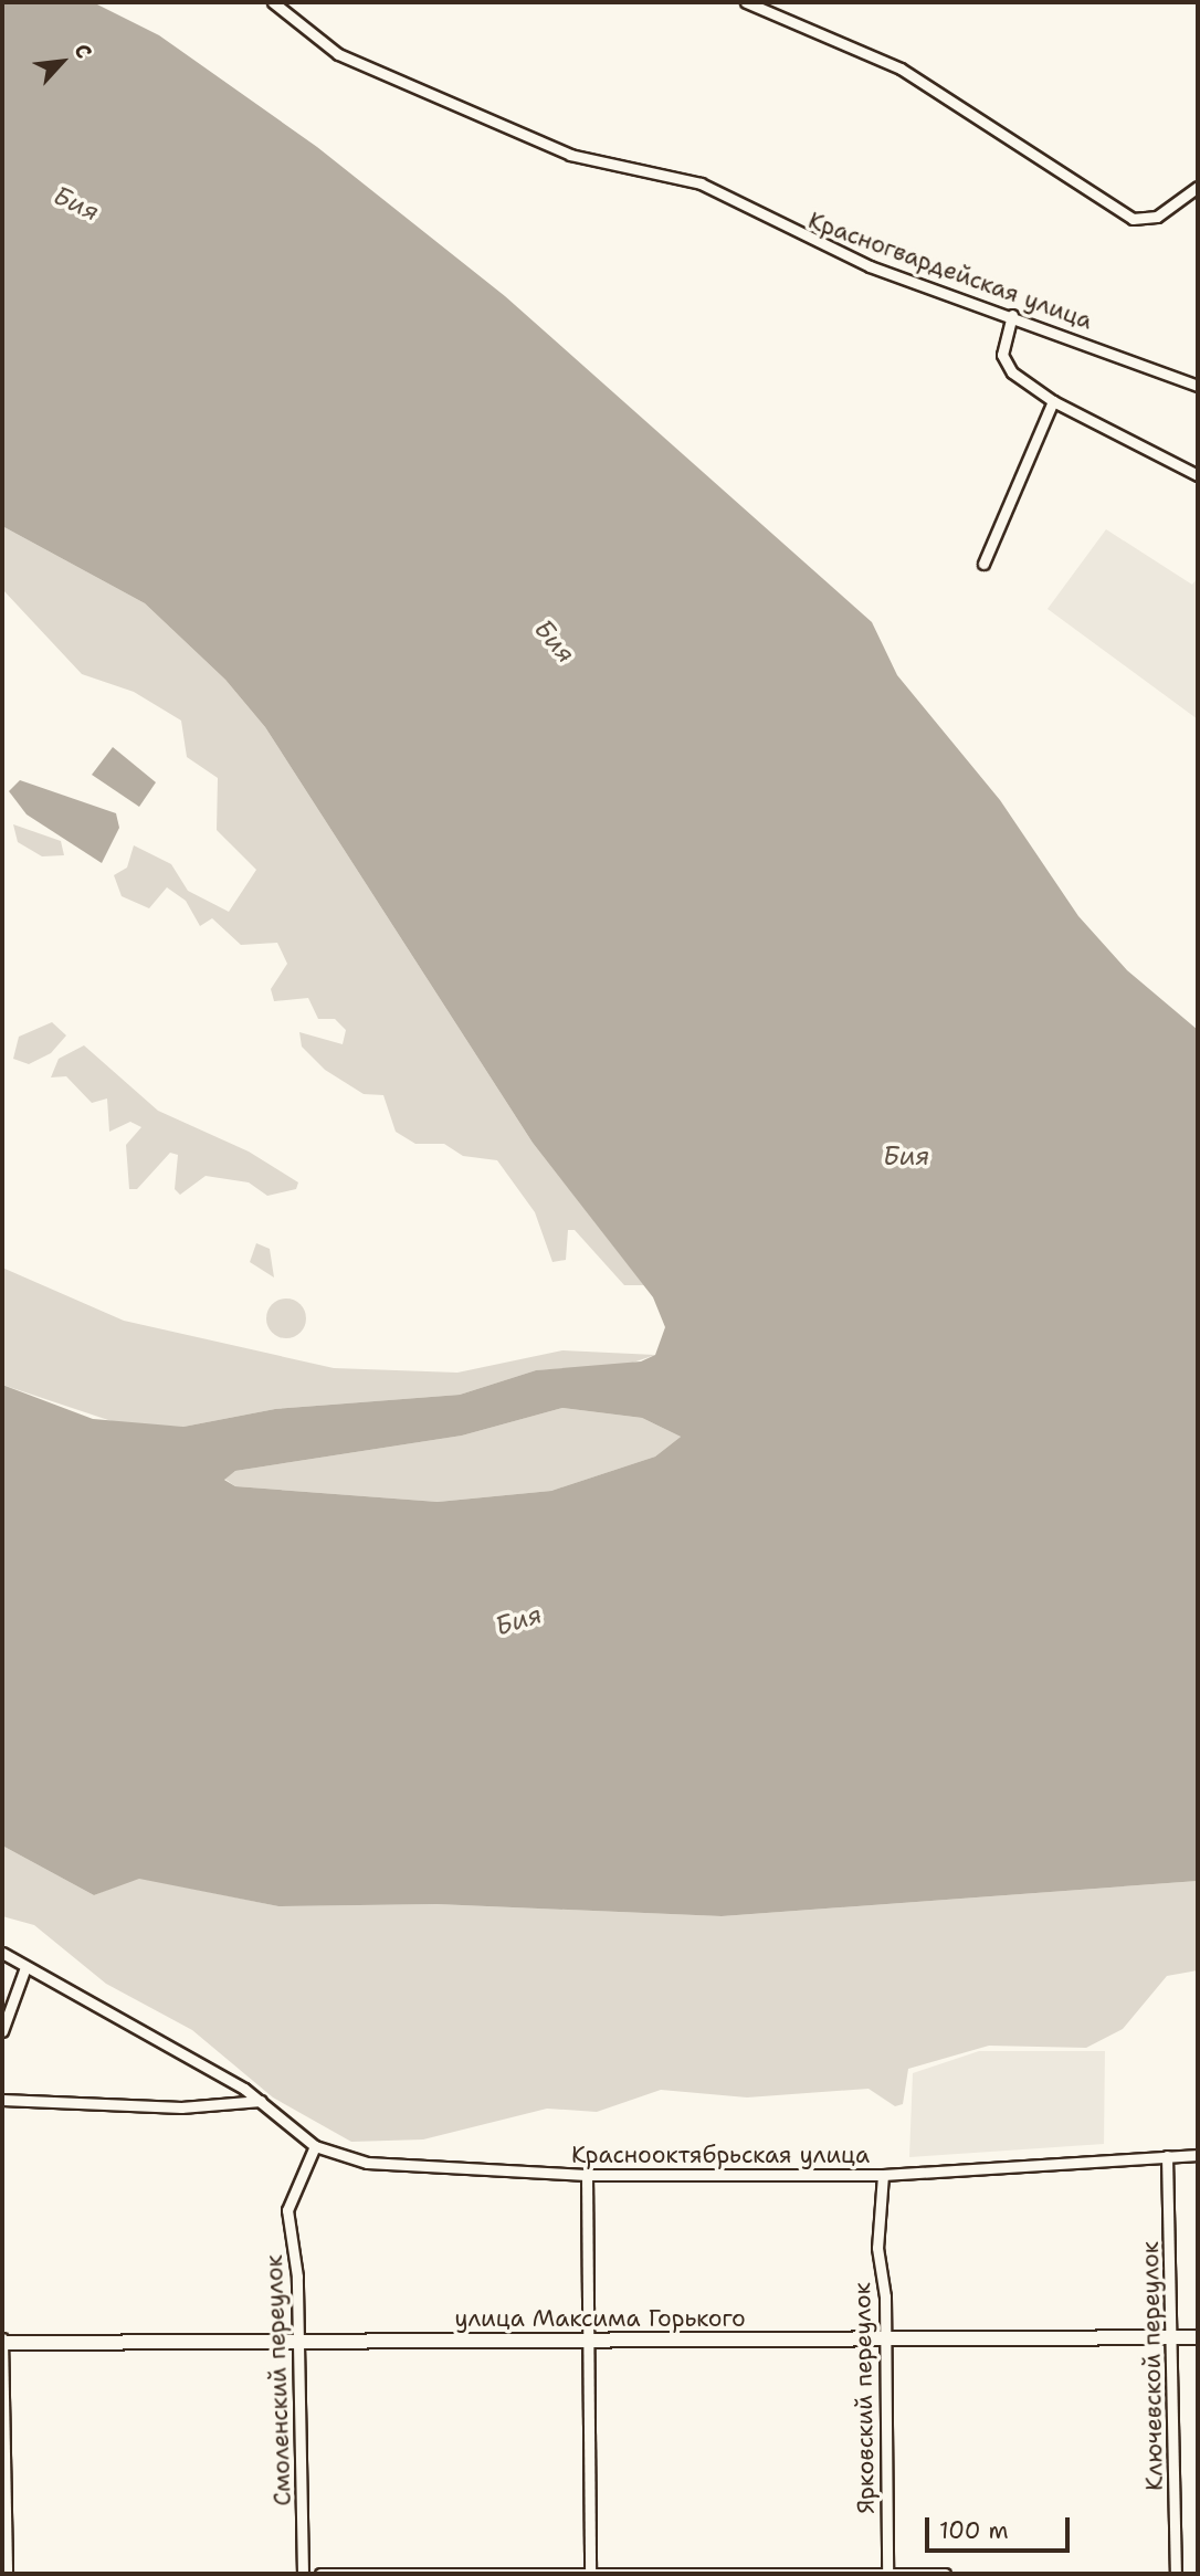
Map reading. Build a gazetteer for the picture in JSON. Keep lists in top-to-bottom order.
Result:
{
  "streets": {
    "main road": ["улица Максима Горького"],
    "street": [
      "Красногвардейская улица",
      "Краснооктябрьская улица",
      "Ключевской переулок",
      "Смоленский переулок",
      "Ярковский переулок"
    ]
  },
  "crossings": [
    ["Краснооктябрьская улица", "Ключевской переулок"],
    ["Краснооктябрьская улица", "Смоленский переулок"],
    ["Краснооктябрьская улица", "Ярковский переулок"],
    ["улица Максима Горького", "Ключевской переулок"],
    ["улица Максима Горького", "Смоленский переулок"],
    ["улица Максима Горького", "Ярковский переулок"]
  ],
  "water": ["Бия"],
  "scale_bar": "100 m",
  "north": "top right"
}
